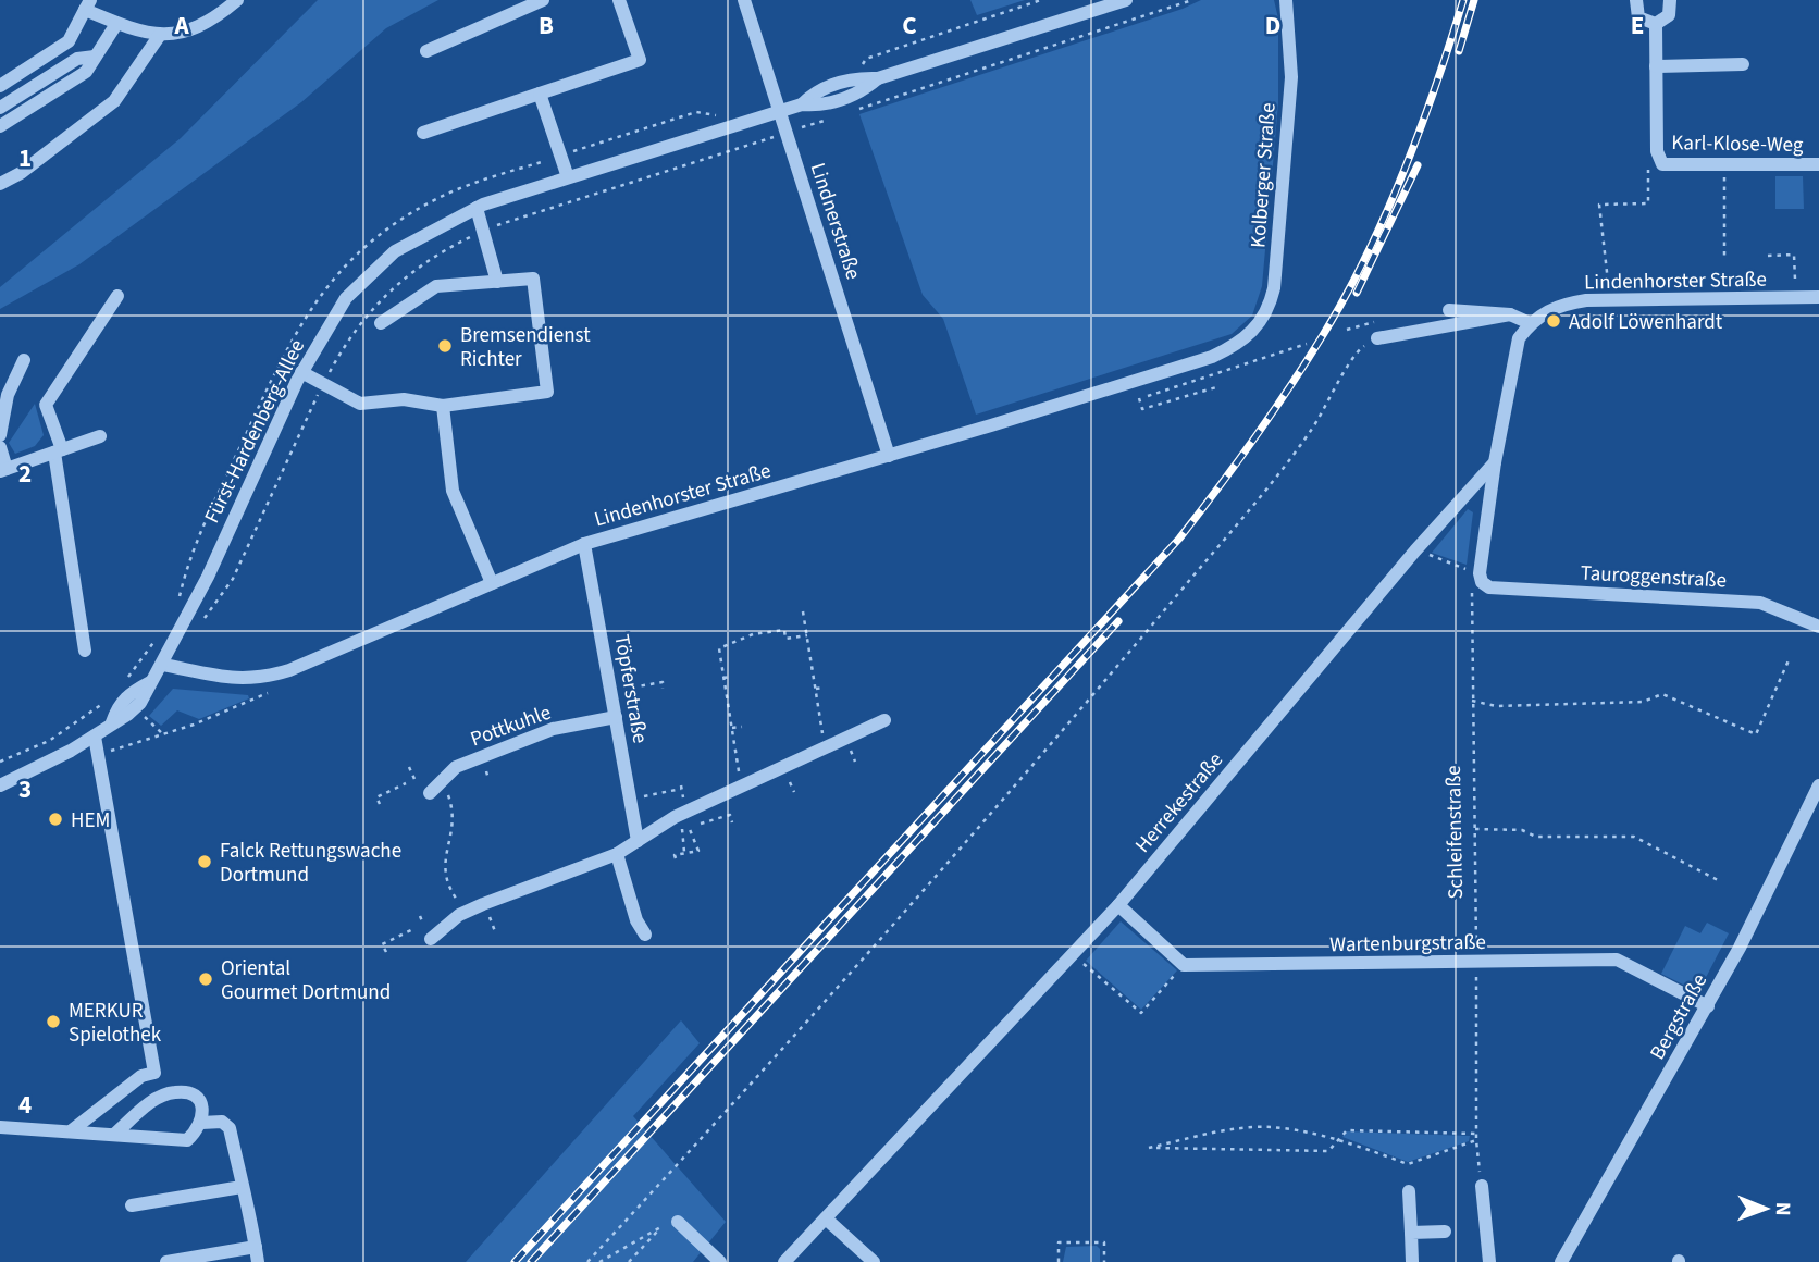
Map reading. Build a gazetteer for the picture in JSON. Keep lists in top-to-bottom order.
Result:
{
  "streets": {
    "street": [
      "Karl-Klose-Weg",
      "Kolberger Straße",
      "Lindnerstraße",
      "Lindenhorster Straße",
      "Fürst-Hardenberg-Allee",
      "Tauroggenstraße",
      "Töpferstraße",
      "Pottkuhle",
      "Herrekestraße",
      "Wartenburgstraße",
      "Bergstraße"
    ],
    "path": ["Schleifenstraße"]
  },
  "crossings": [
    ["Kolberger Straße", "Lindenhorster Straße"],
    ["Lindnerstraße", "Lindenhorster Straße"],
    ["Lindnerstraße", "Fürst-Hardenberg-Allee"],
    ["Lindenhorster Straße", "Fürst-Hardenberg-Allee"],
    ["Lindenhorster Straße", "Töpferstraße"],
    ["Tauroggenstraße", "Schleifenstraße"],
    ["Töpferstraße", "Pottkuhle"],
    ["Schleifenstraße", "Wartenburgstraße"],
    ["Wartenburgstraße", "Bergstraße"]
  ],
  "places": [
    "Adolf Löwenhardt",
    "Bremsendienst Richter",
    "HEM",
    "Falck Rettungswache Dortmund",
    "Oriental Gourmet Dortmund",
    "MERKUR Spielothek"
  ],
  "north": "right",
  "grid": {
    "columns": [
      "A",
      "B",
      "C",
      "D",
      "E"
    ],
    "rows": [
      "1",
      "2",
      "3",
      "4"
    ]
  }
}
